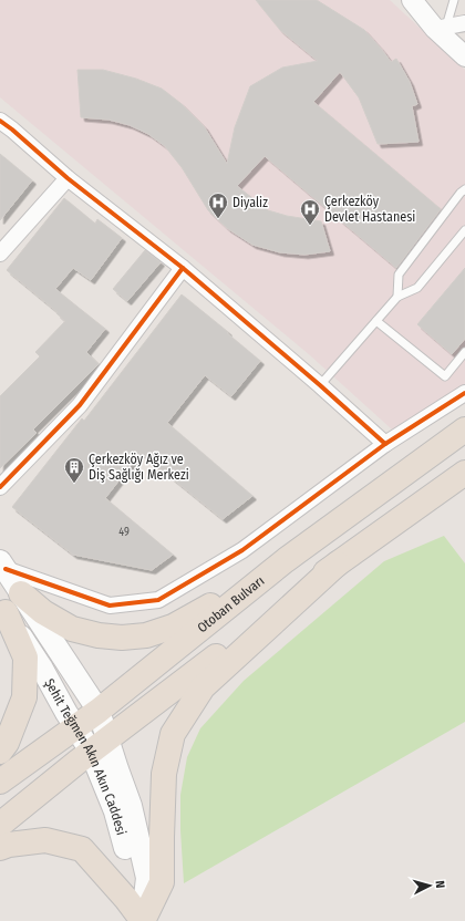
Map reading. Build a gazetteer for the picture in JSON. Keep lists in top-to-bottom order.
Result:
{
  "streets": {
    "highway": ["Otoban Bulvarı"],
    "main road": ["Şehit Teğmen Akın Akın Caddesi"]
  },
  "crossings": [
    ["Otoban Bulvarı", "Şehit Teğmen Akın Akın Caddesi"]
  ],
  "places": {
    "hospital": ["Diyaliz", "Çerkezköy Devlet Hastanesi"],
    "building": ["Çerkezköy Ağız ve Diş Sağlığı Merkezi"]
  },
  "house_numbers": ["49"],
  "north": "right"
}
